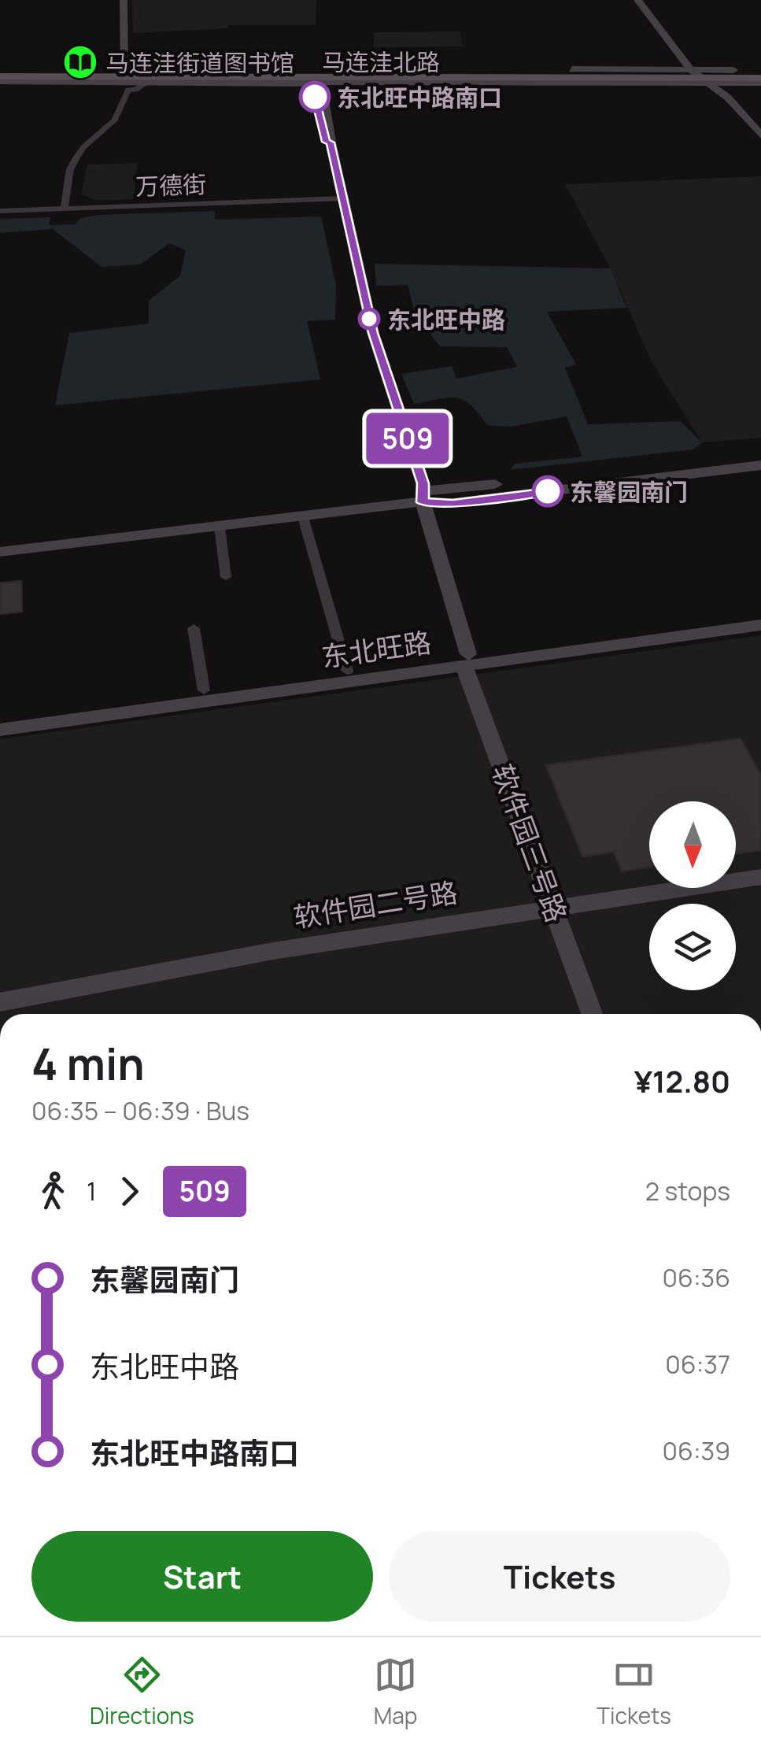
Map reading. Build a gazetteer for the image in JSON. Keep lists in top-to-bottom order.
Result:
{
  "streets": {
    "main road": ["马连洼北路"],
    "street": [
      "万德街",
      "东北旺路",
      "软件园三号路",
      "软件园二号路"
    ]
  },
  "crossings": [
    ["东北旺路", "软件园三号路"],
    ["软件园三号路", "软件园二号路"]
  ],
  "places": {
    "library": ["马连洼街道图书馆"],
    "other": ["东北旺中路南口", "东北旺中路", "东馨园南门"]
  },
  "lines": ["bus line 509"],
  "north": "bottom",
  "page": {
    "on_map": "509",
    "heading": ["4 min", "06:35 – 06:39 · Bus", "¥12.80"],
    "legs": ["1", "509", "2 stops"],
    "list": [
      {
        "name": "东馨园南门",
        "value": "06:36"
      },
      {
        "name": "东北旺中路",
        "value": "06:37"
      },
      {
        "name": "东北旺中路南口",
        "value": "06:39"
      }
    ],
    "buttons": ["Start", "Tickets"],
    "tabs": ["Directions", "Map", "Tickets"]
  }
}
